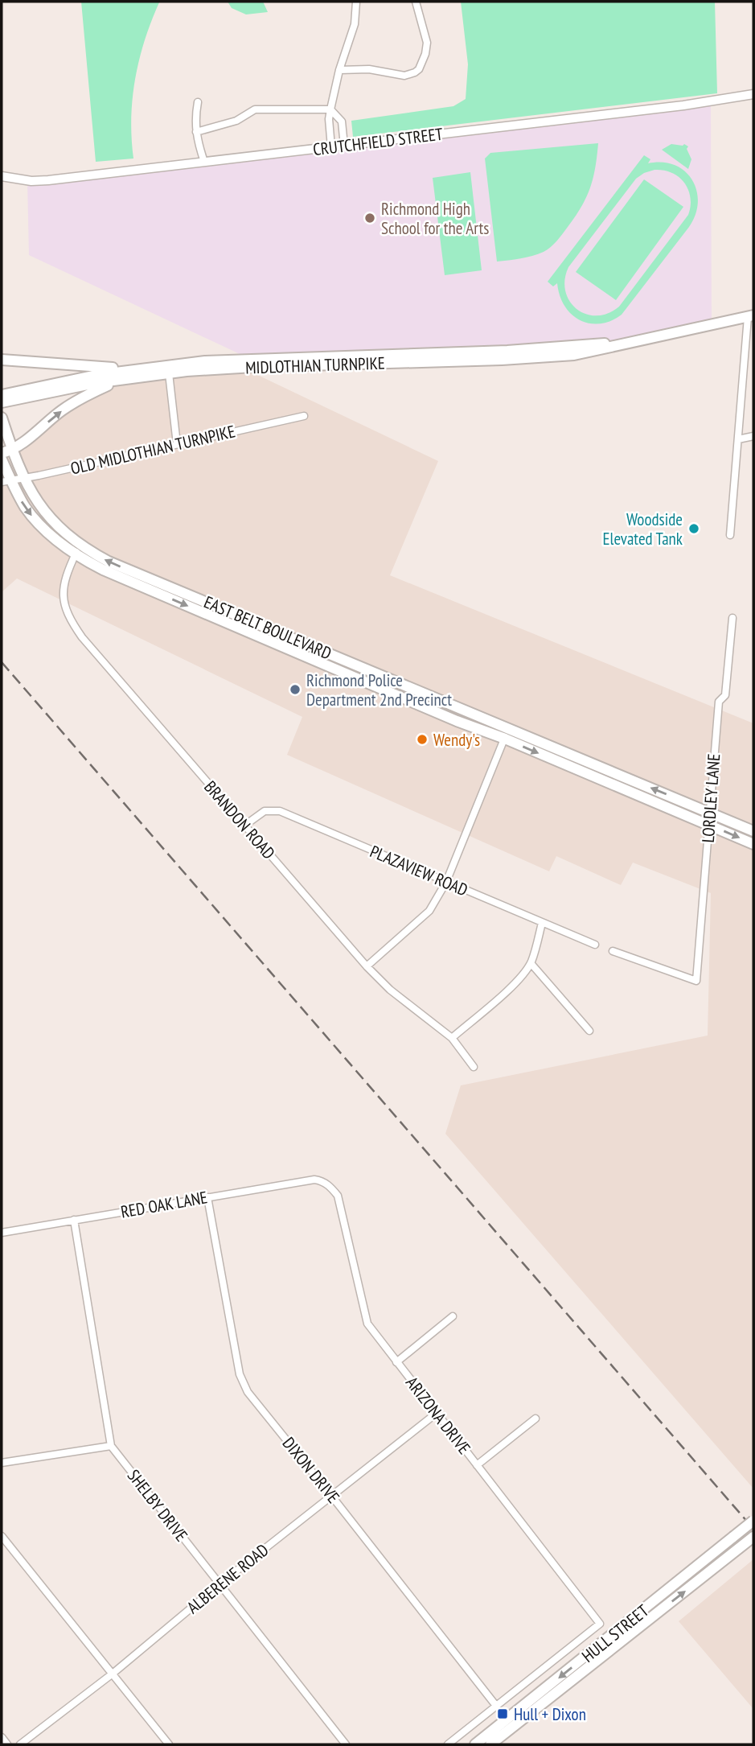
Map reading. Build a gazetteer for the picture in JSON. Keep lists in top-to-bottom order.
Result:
{
  "streets": {
    "main road": ["MIDLOTHIAN TURNPIKE", "EAST BELT BOULEVARD", "HULL STREET"],
    "street": [
      "CRUTCHFIELD STREET",
      "OLD MIDLOTHIAN TURNPIKE",
      "LORDLEY LANE",
      "BRANDON ROAD",
      "PLAZAVIEW ROAD",
      "RED OAK LANE",
      "ARIZONA DRIVE",
      "DIXON DRIVE",
      "SHELBY DRIVE",
      "ALBERENE ROAD"
    ]
  },
  "crossings": [
    ["OLD MIDLOTHIAN TURNPIKE", "EAST BELT BOULEVARD"],
    ["EAST BELT BOULEVARD", "LORDLEY LANE"],
    ["EAST BELT BOULEVARD", "BRANDON ROAD"],
    ["BRANDON ROAD", "PLAZAVIEW ROAD"],
    ["RED OAK LANE", "ARIZONA DRIVE"],
    ["RED OAK LANE", "DIXON DRIVE"],
    ["RED OAK LANE", "SHELBY DRIVE"],
    ["ARIZONA DRIVE", "DIXON DRIVE"],
    ["ARIZONA DRIVE", "ALBERENE ROAD"],
    ["DIXON DRIVE", "ALBERENE ROAD"],
    ["SHELBY DRIVE", "ALBERENE ROAD"]
  ],
  "places": {
    "other": [
      "Richmond High School for the Arts",
      "Woodside Elevated Tank",
      "Richmond Police Department 2nd Precinct",
      "Wendy's"
    ],
    "transit": ["Hull + Dixon"]
  }
}
